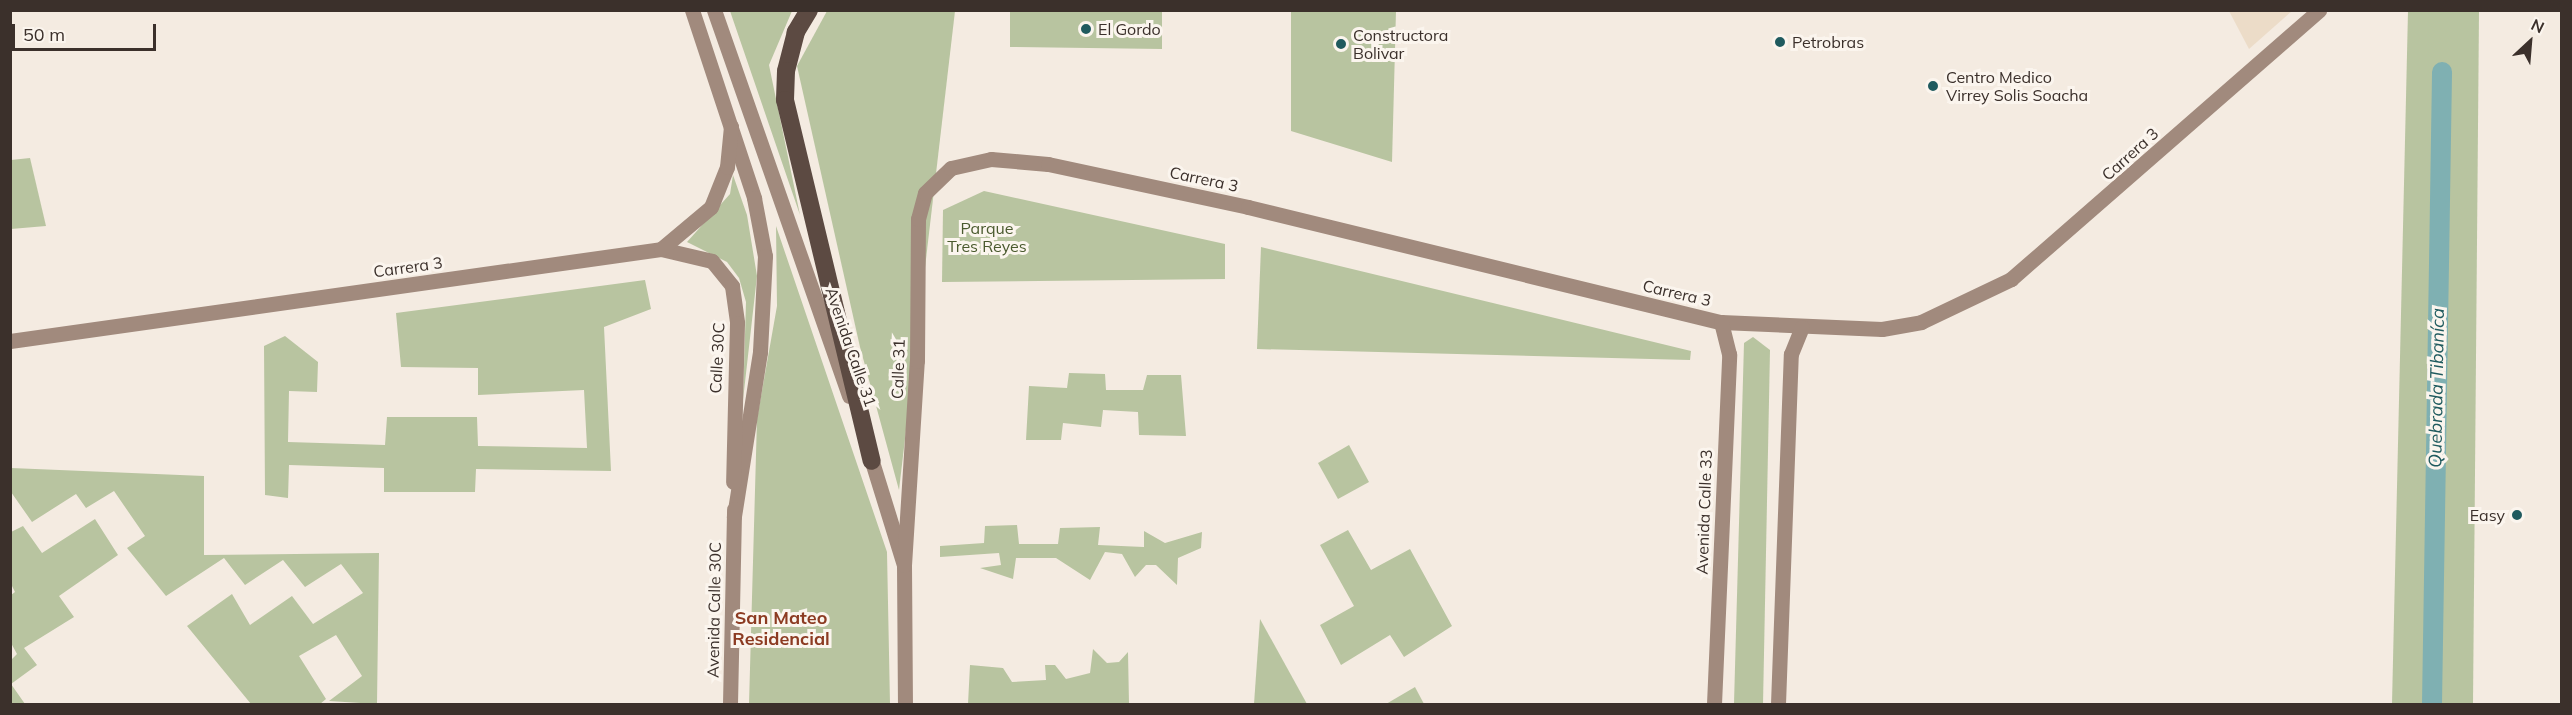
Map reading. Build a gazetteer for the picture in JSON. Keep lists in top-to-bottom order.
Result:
{
  "streets": {
    "street": [
      "Carrera 3",
      "Avenida Calle 31",
      "Calle 30C",
      "Calle 31",
      "Avenida Calle 33",
      "Avenida Calle 30C"
    ]
  },
  "crossings": [
    ["Carrera 3", "Calle 30C"],
    ["Carrera 3", "Calle 31"],
    ["Carrera 3", "Avenida Calle 33"],
    ["Avenida Calle 31", "Calle 31"],
    ["Calle 30C", "Avenida Calle 30C"]
  ],
  "districts": ["San Mateo Residencial"],
  "water": ["Quebrada Tibaníca"],
  "parks": ["Parque Tres Reyes"],
  "places": [
    "El Gordo",
    "Petrobras",
    "Constructora Bolivar",
    "Centro Medico Virrey Solis Soacha",
    "Easy"
  ],
  "scale_bar": "50 m",
  "north": "top right"
}
